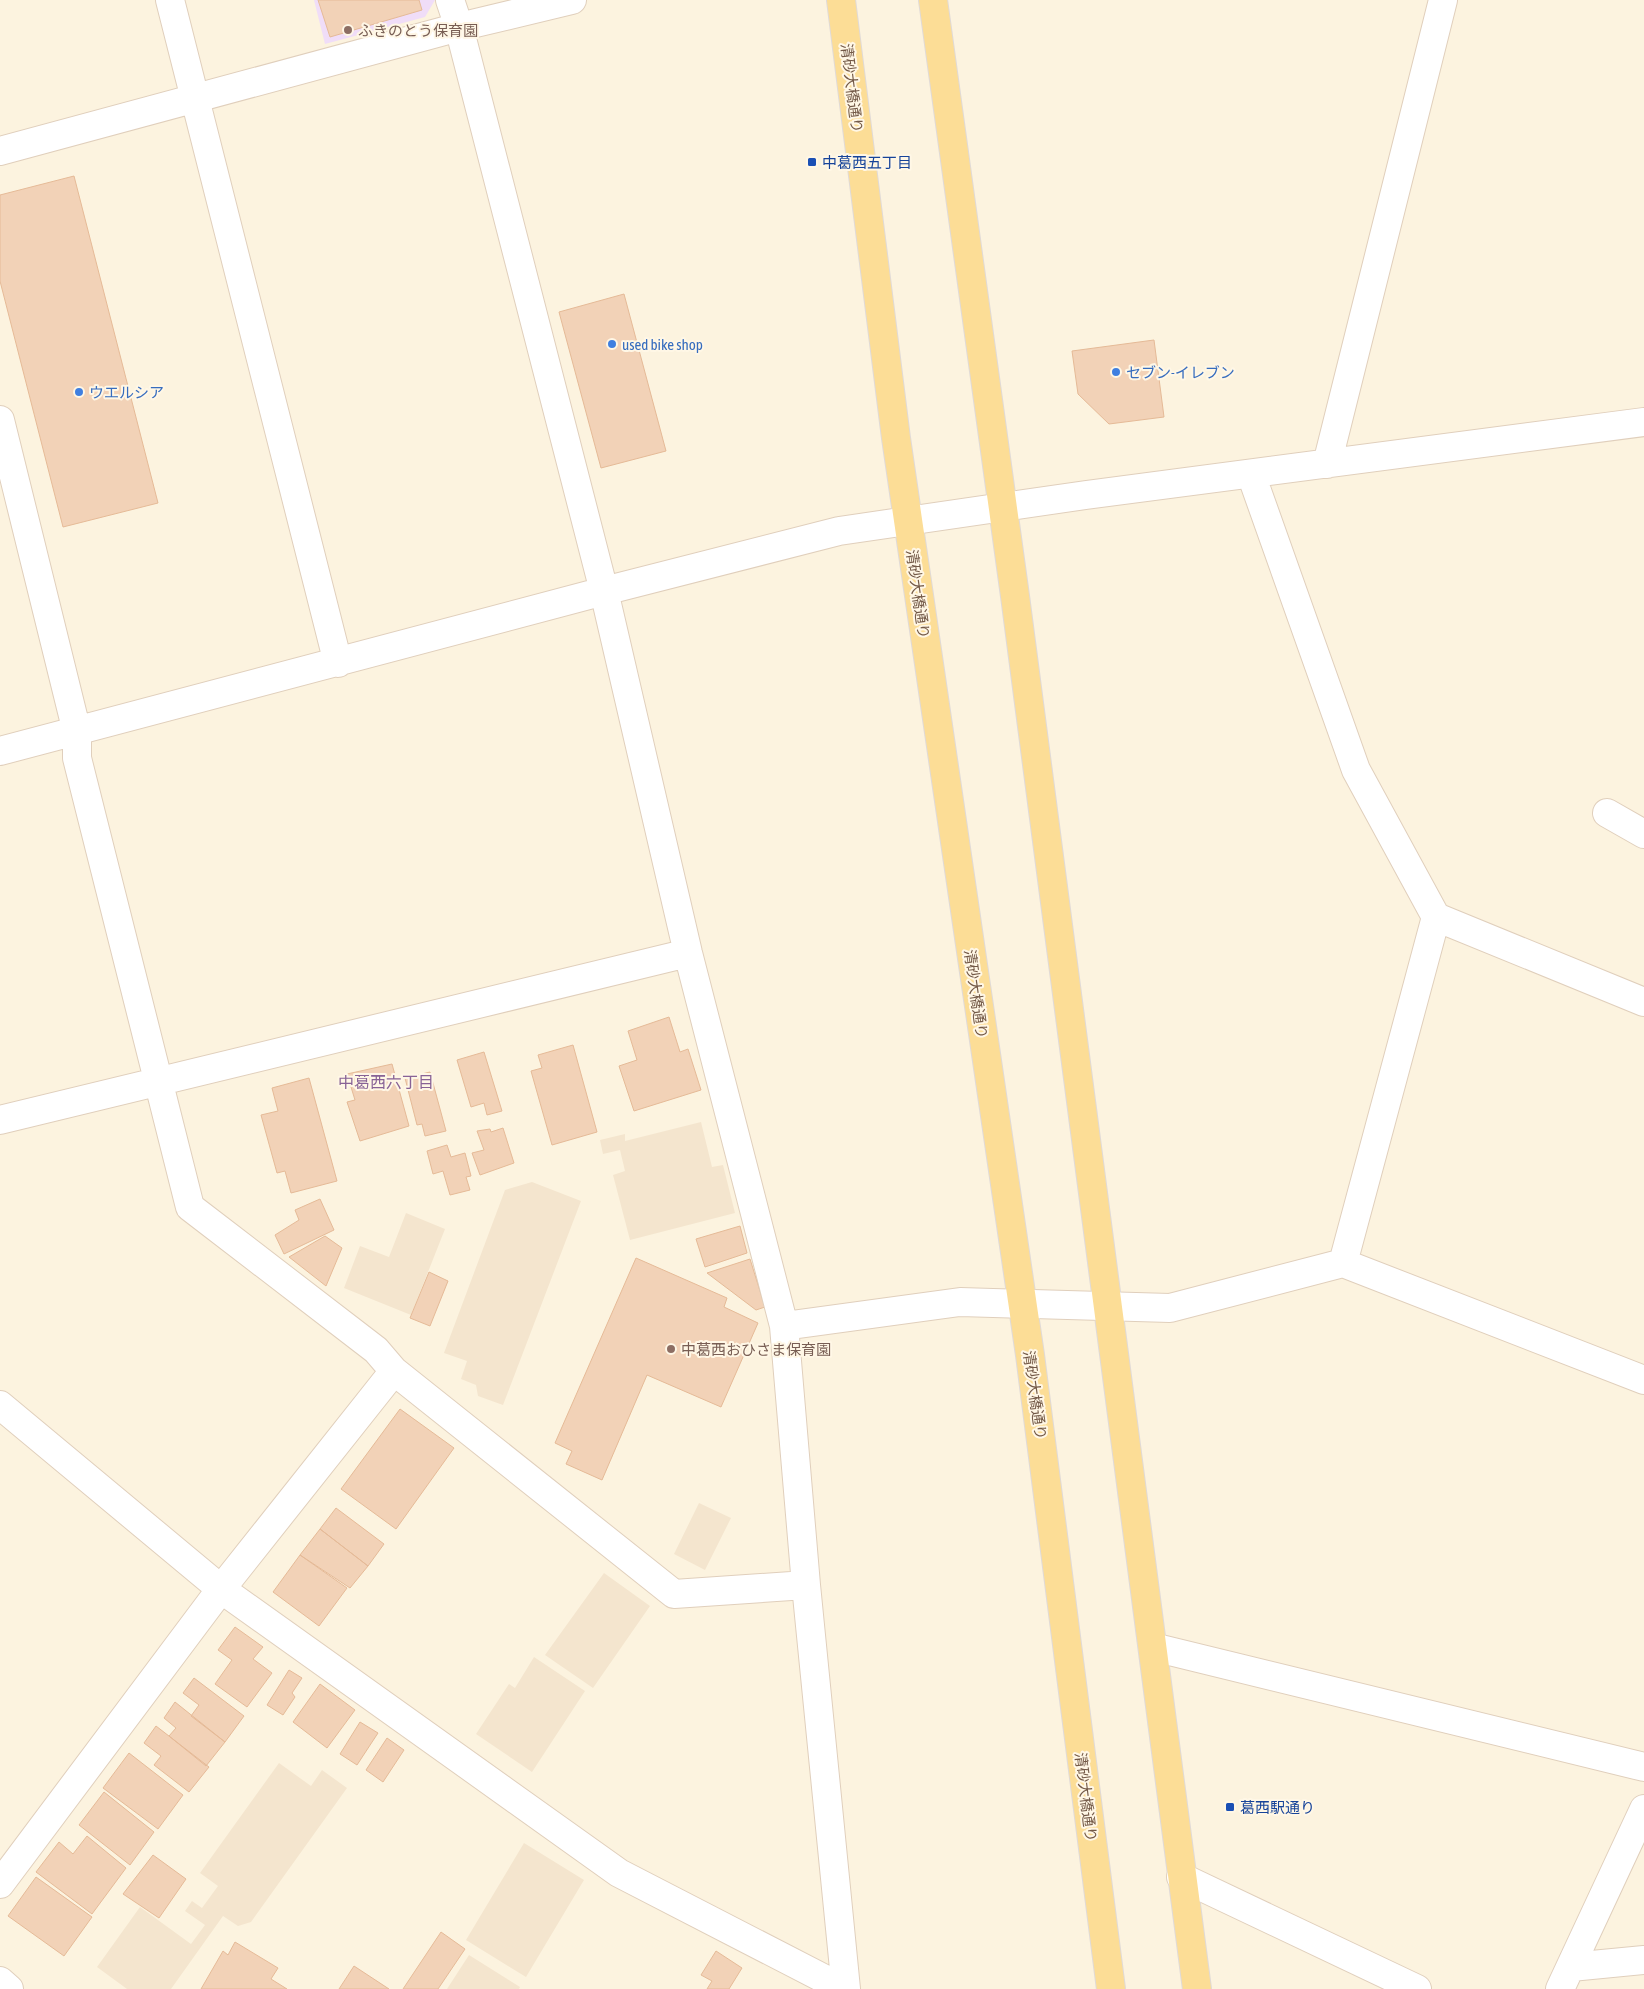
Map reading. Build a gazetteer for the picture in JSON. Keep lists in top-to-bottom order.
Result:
{
  "streets": {
    "main road": ["清砂大橋通り"]
  },
  "districts": ["中葛西六丁目"],
  "places": {
    "other": [
      "ふきのとう保育園",
      "used bike shop",
      "セブン-イレブン",
      "ウエルシア",
      "中葛西おひさま保育園"
    ],
    "transit": ["中葛西五丁目", "葛西駅通り"]
  }
}
